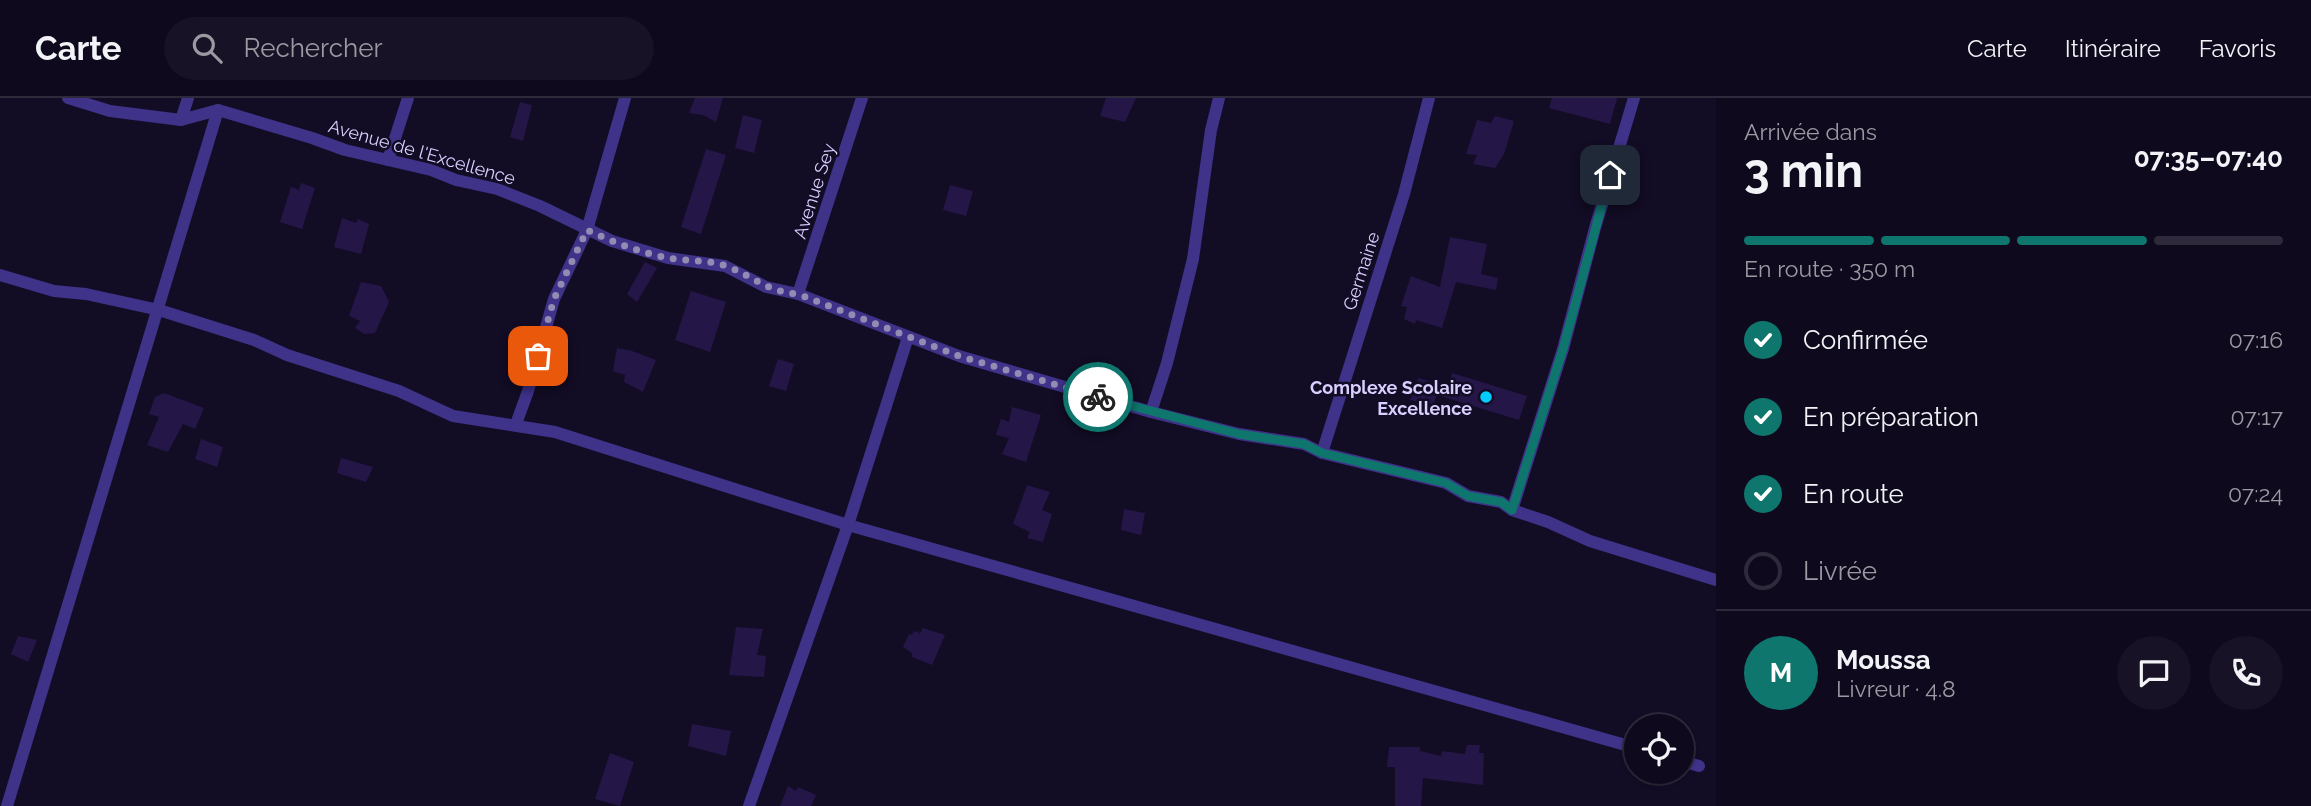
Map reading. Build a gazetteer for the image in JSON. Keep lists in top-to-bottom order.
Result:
{
  "streets": {
    "street": ["Avenue de l'Excellence", "Avenue Sey", "Germaine"]
  },
  "crossings": [
    ["Avenue de l'Excellence", "Avenue Sey"],
    ["Avenue de l'Excellence", "Germaine"]
  ],
  "places": ["Complexe Scolaire Excellence"],
  "page": {
    "header": "Carte",
    "search": "Rechercher",
    "nav": ["Carte", "Itinéraire", "Favoris"],
    "heading": ["3 min", "Arrivée dans", "07:35–07:40"],
    "panel": ["Moussa", "Livreur · 4.8"],
    "bar": "En route · 350 m",
    "list": [
      ["Confirmée", "07:16"],
      ["En préparation", "07:17"],
      ["En route", "07:24"],
      "Livrée"
    ],
    "round": "M"
  }
}
